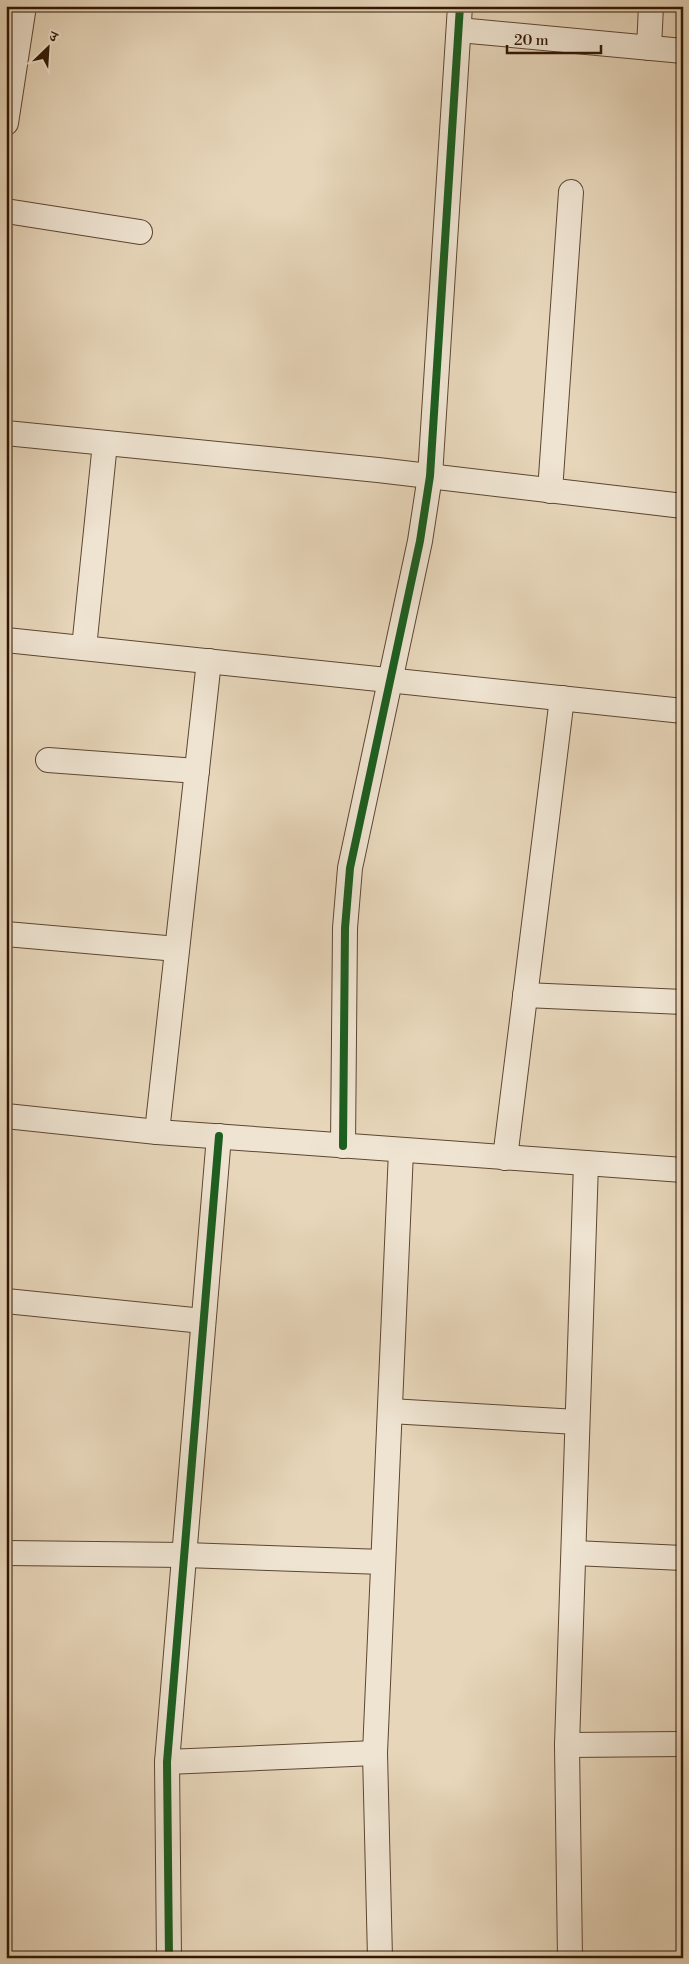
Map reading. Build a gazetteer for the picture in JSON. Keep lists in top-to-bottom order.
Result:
{
  "scale_bar": "20 m",
  "north": "top right"
}
